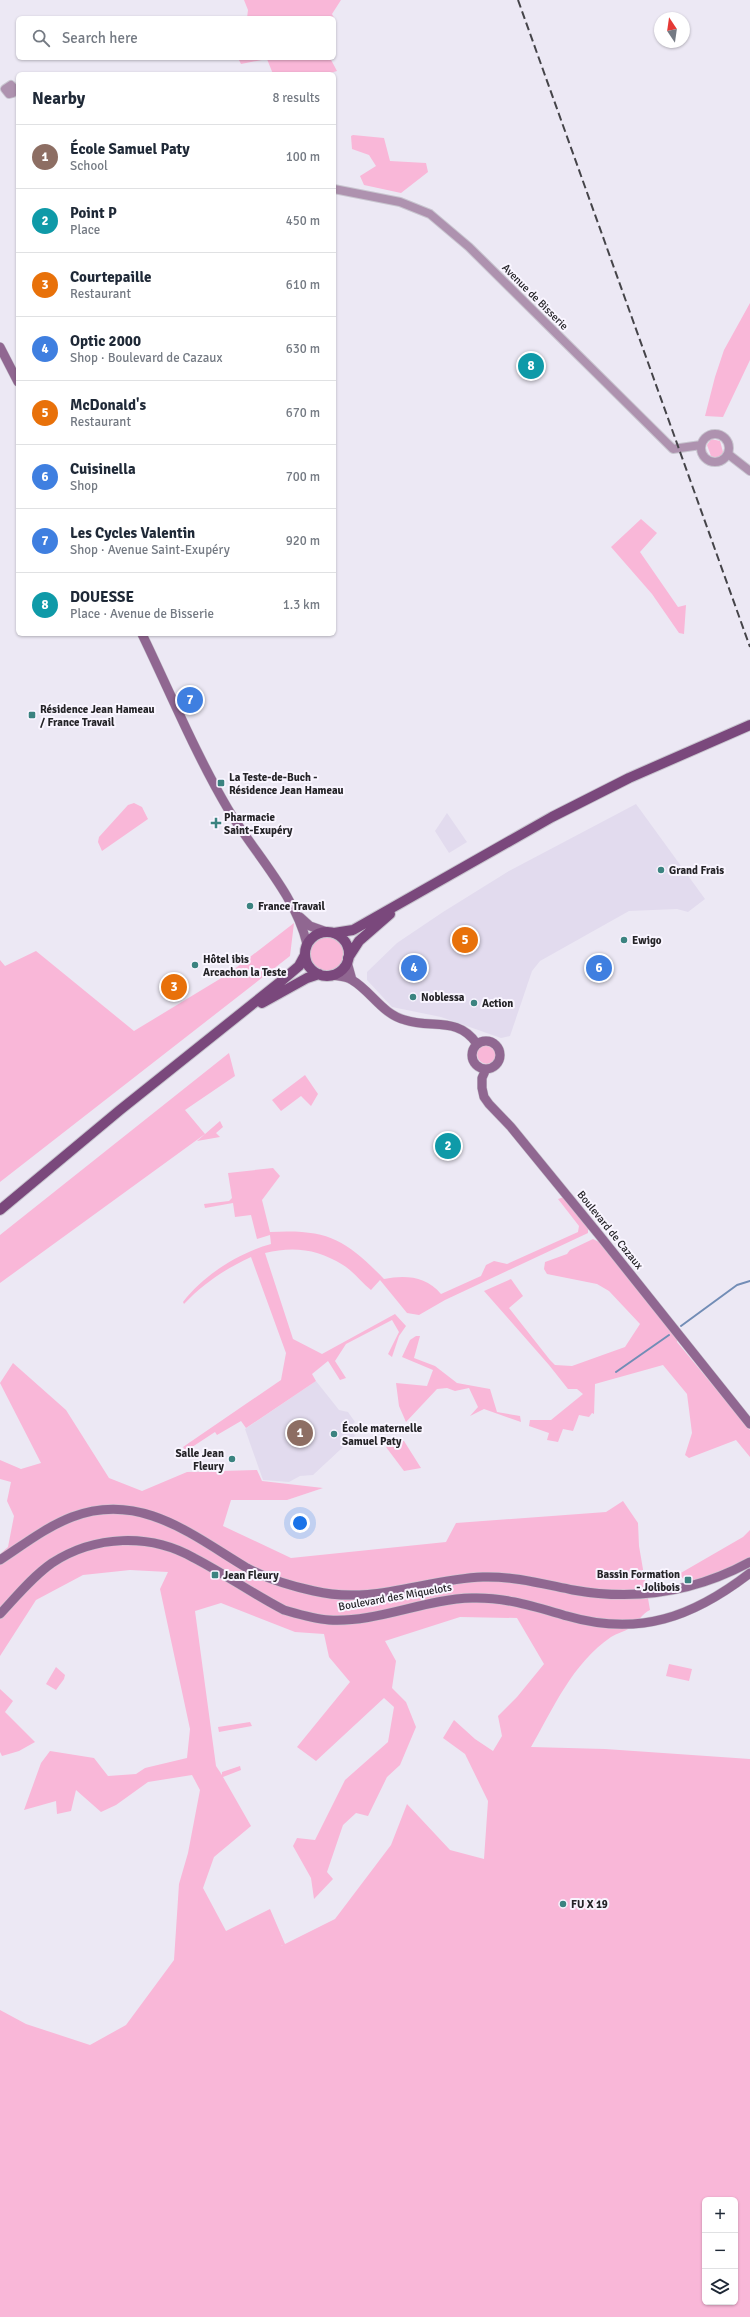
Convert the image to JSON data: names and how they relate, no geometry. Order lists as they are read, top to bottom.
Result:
{
  "streets": {
    "main road": ["Boulevard de Cazaux", "Boulevard des Miquelots"],
    "street": ["Avenue de Bisserie"]
  },
  "places": {
    "transit": [
      "Résidence Jean Hameau / France Travail",
      "La Teste-de-Buch - Résidence Jean Hameau",
      "Jean Fleury",
      "Bassin Formation - Jolibois"
    ],
    "health": ["Pharmacie Saint-Exupéry"],
    "other": [
      "Grand Frais",
      "France Travail",
      "Ewigo",
      "Hôtel ibis Arcachon la Teste",
      "Noblessa",
      "Action",
      "École maternelle Samuel Paty",
      "Salle Jean Fleury",
      "FU X 19"
    ]
  },
  "north": "top",
  "page": {
    "search": "Search here",
    "heading": ["Nearby", "8 results"],
    "list": [
      {
        "mark": "1",
        "name": "École Samuel Paty",
        "note": "School",
        "value": "100 m"
      },
      {
        "mark": "2",
        "name": "Point P",
        "note": "Place",
        "value": "450 m"
      },
      {
        "mark": "3",
        "name": "Courtepaille",
        "note": "Restaurant",
        "value": "610 m"
      },
      {
        "mark": "4",
        "name": "Optic 2000",
        "note": "Shop · Boulevard de Cazaux",
        "value": "630 m"
      },
      {
        "mark": "5",
        "name": "McDonald's",
        "note": "Restaurant",
        "value": "670 m"
      },
      {
        "mark": "6",
        "name": "Cuisinella",
        "note": "Shop",
        "value": "700 m"
      },
      {
        "mark": "7",
        "name": "Les Cycles Valentin",
        "note": "Shop · Avenue Saint-Exupéry",
        "value": "920 m"
      },
      {
        "mark": "8",
        "name": "DOUESSE",
        "note": "Place · Avenue de Bisserie",
        "value": "1.3 km"
      }
    ],
    "pins": [
      "8",
      "7",
      "5",
      "4",
      "6",
      "3",
      "2",
      "1"
    ],
    "map_buttons": ["+", "−"]
  }
}
